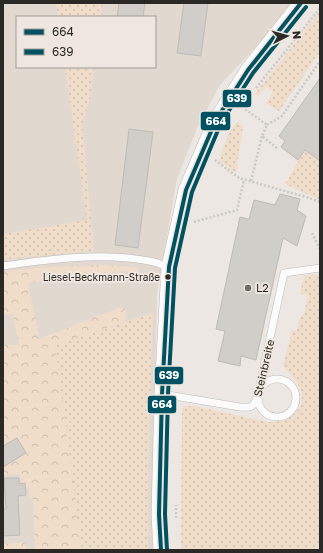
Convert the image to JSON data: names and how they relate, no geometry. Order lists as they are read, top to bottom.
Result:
{
  "streets": {
    "lane": ["Steinbreite"]
  },
  "places": ["Liesel-Beckmann-Straße", "L2"],
  "lines": ["transit line 664", "transit line 639"],
  "legend": ["664", "639"],
  "north": "right"
}
